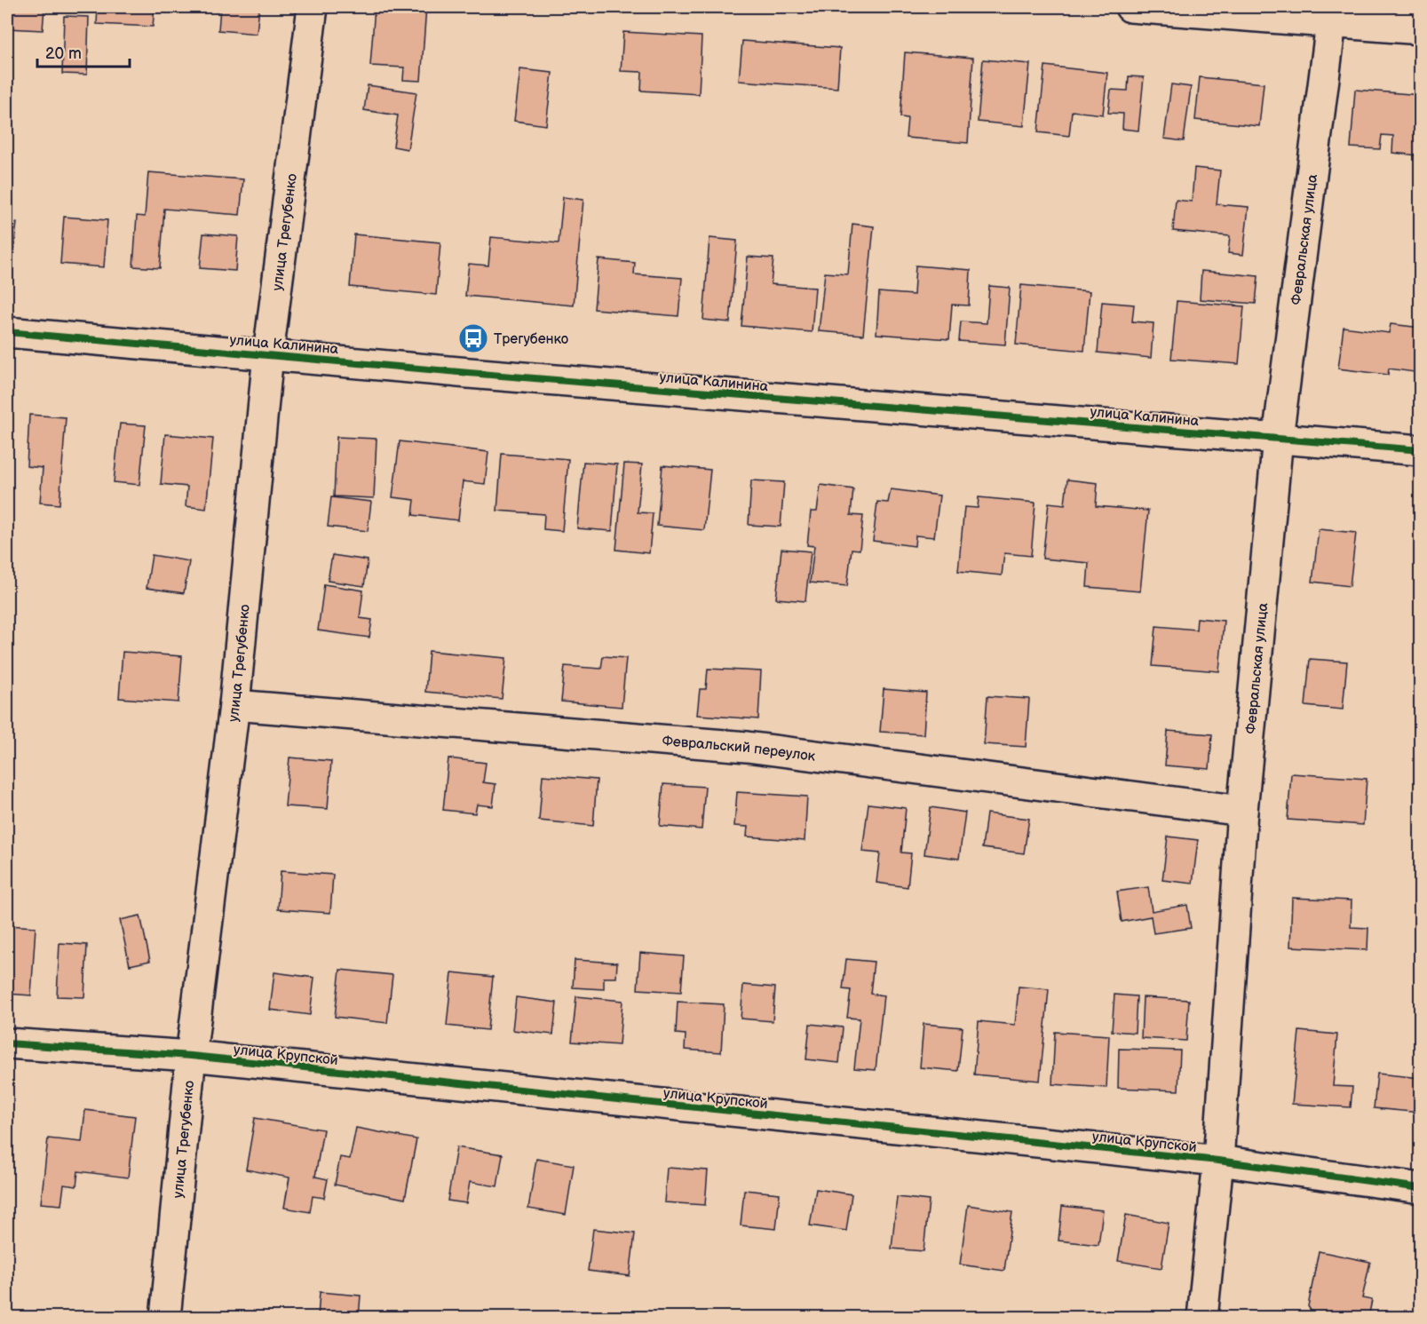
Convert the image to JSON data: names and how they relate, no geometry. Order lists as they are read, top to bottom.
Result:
{
  "streets": {
    "street": [
      "улица Трегубенко",
      "Февральская улица",
      "улица Калинина",
      "Февральский переулок",
      "улица Крупской"
    ]
  },
  "crossings": [
    ["улица Трегубенко", "улица Калинина"],
    ["улица Трегубенко", "Февральский переулок"],
    ["улица Трегубенко", "улица Крупской"],
    ["Февральская улица", "улица Калинина"],
    ["Февральская улица", "Февральский переулок"],
    ["Февральская улица", "улица Крупской"]
  ],
  "places": {
    "bus stop": ["Трегубенко"]
  },
  "scale_bar": "20 m"
}
